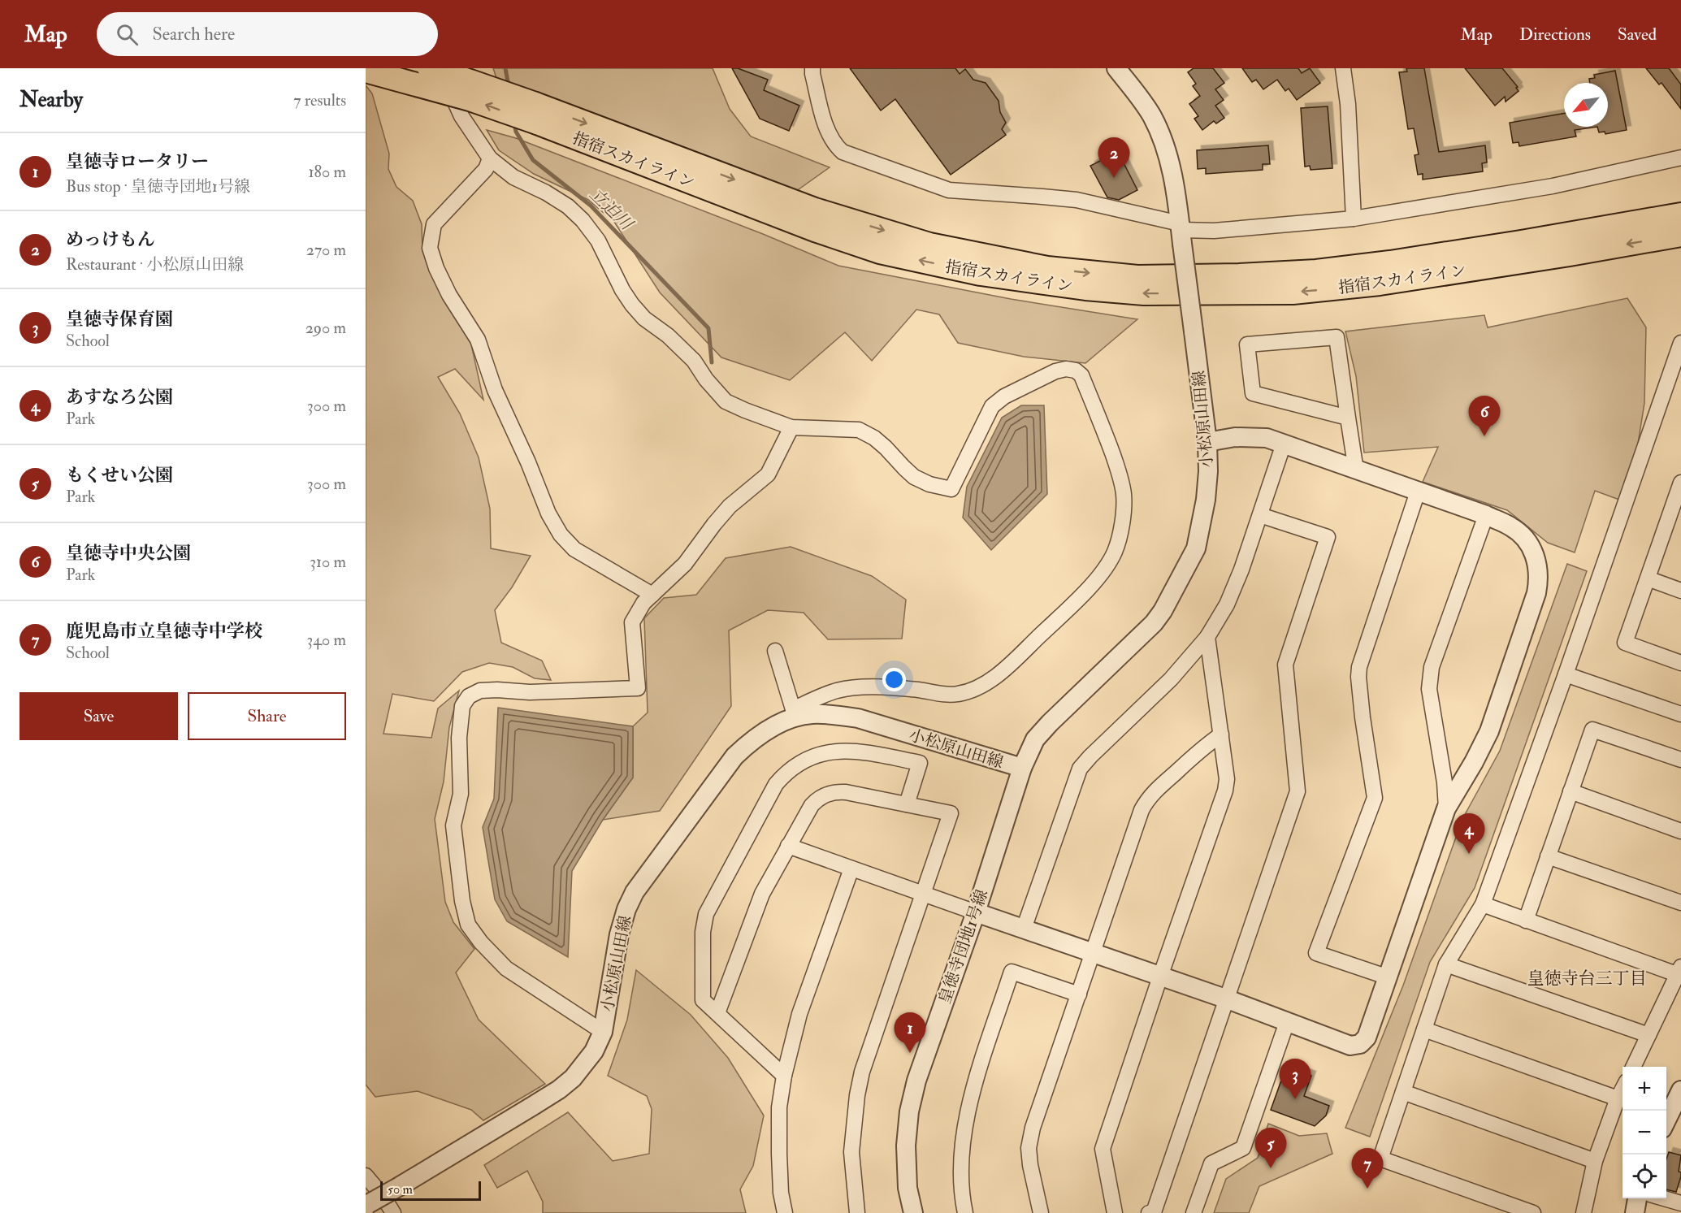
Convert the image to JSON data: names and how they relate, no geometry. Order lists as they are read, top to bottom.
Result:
{
  "streets": {
    "main road": ["指宿スカイライン"],
    "street": ["小松原山田線", "皇徳寺団地1号線"]
  },
  "crossings": [
    ["小松原山田線", "皇徳寺団地1号線"]
  ],
  "districts": ["皇徳寺台三丁目"],
  "water": ["立迫川"],
  "scale_bar": "50 m",
  "north": "bottom left",
  "page": {
    "header": "Map",
    "search": "Search here",
    "nav": ["Map", "Directions", "Saved"],
    "heading": ["Nearby", "7 results"],
    "list": [
      {
        "mark": "1",
        "name": "皇徳寺ロータリー",
        "note": "Bus stop · 皇徳寺団地1号線",
        "value": "180 m"
      },
      {
        "mark": "2",
        "name": "めっけもん",
        "note": "Restaurant · 小松原山田線",
        "value": "270 m"
      },
      {
        "mark": "3",
        "name": "皇徳寺保育園",
        "note": "School",
        "value": "290 m"
      },
      {
        "mark": "4",
        "name": "あすなろ公園",
        "note": "Park",
        "value": "300 m"
      },
      {
        "mark": "5",
        "name": "もくせい公園",
        "note": "Park",
        "value": "300 m"
      },
      {
        "mark": "6",
        "name": "皇徳寺中央公園",
        "note": "Park",
        "value": "310 m"
      },
      {
        "mark": "7",
        "name": "鹿児島市立皇徳寺中学校",
        "note": "School",
        "value": "340 m"
      }
    ],
    "pins": [
      "2",
      "6",
      "4",
      "1",
      "3",
      "5",
      "7"
    ],
    "buttons": ["Save", "Share"],
    "map_buttons": ["+", "−"],
    "scale": "50 m"
  }
}
